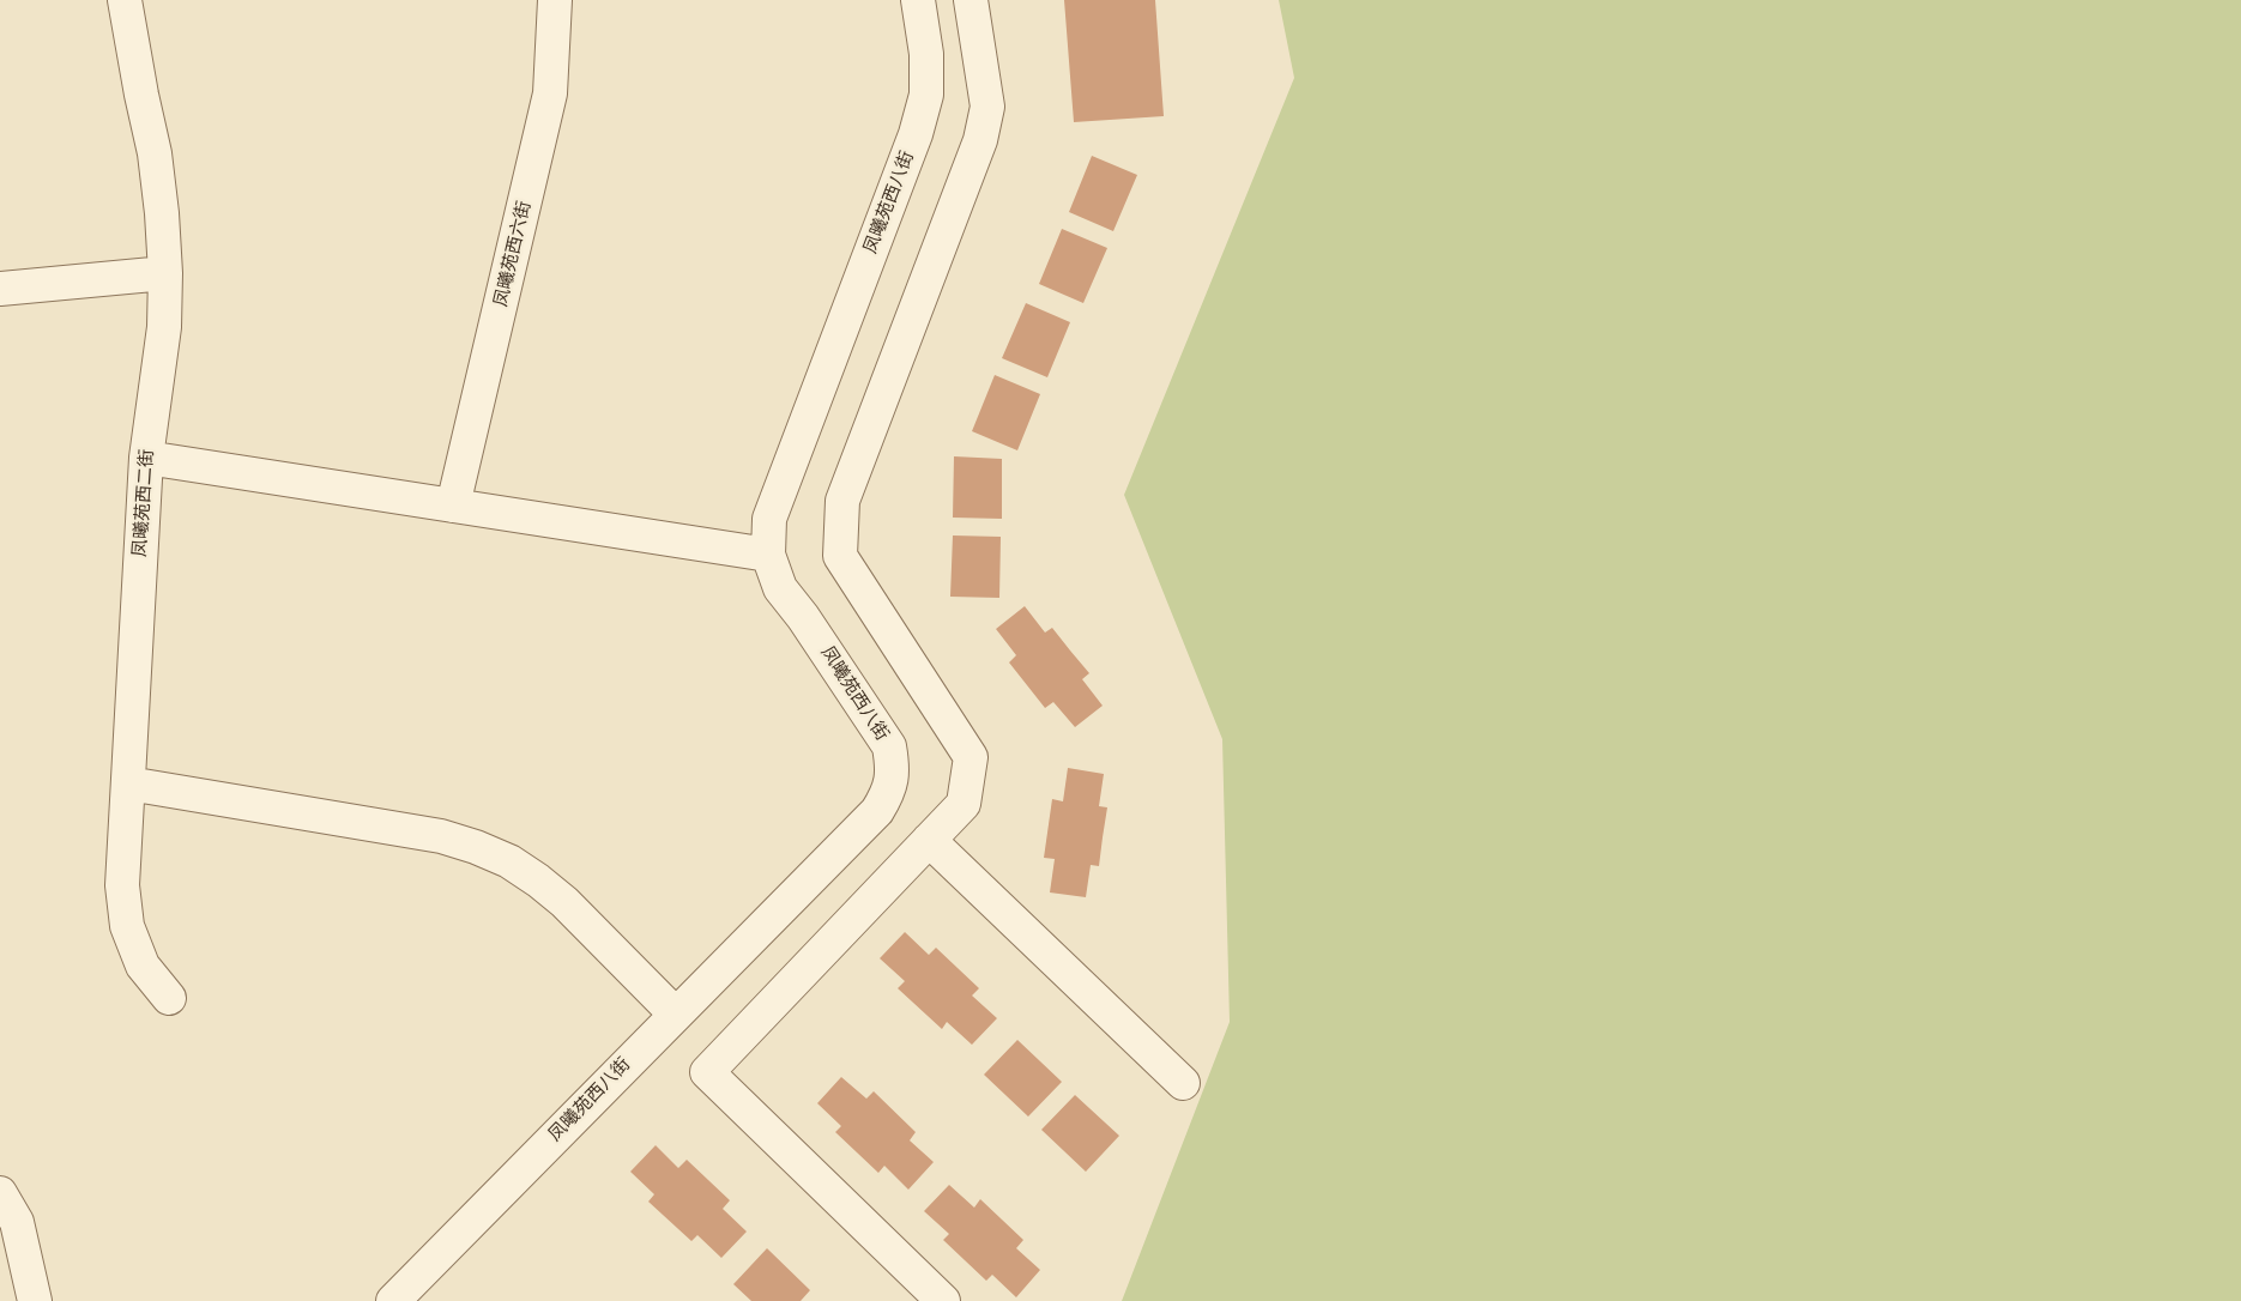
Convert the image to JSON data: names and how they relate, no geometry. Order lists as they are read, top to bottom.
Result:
{
  "streets": {
    "street": ["凤曦苑西八街", "凤曦苑西六街", "凤曦苑西二街"]
  }
}
